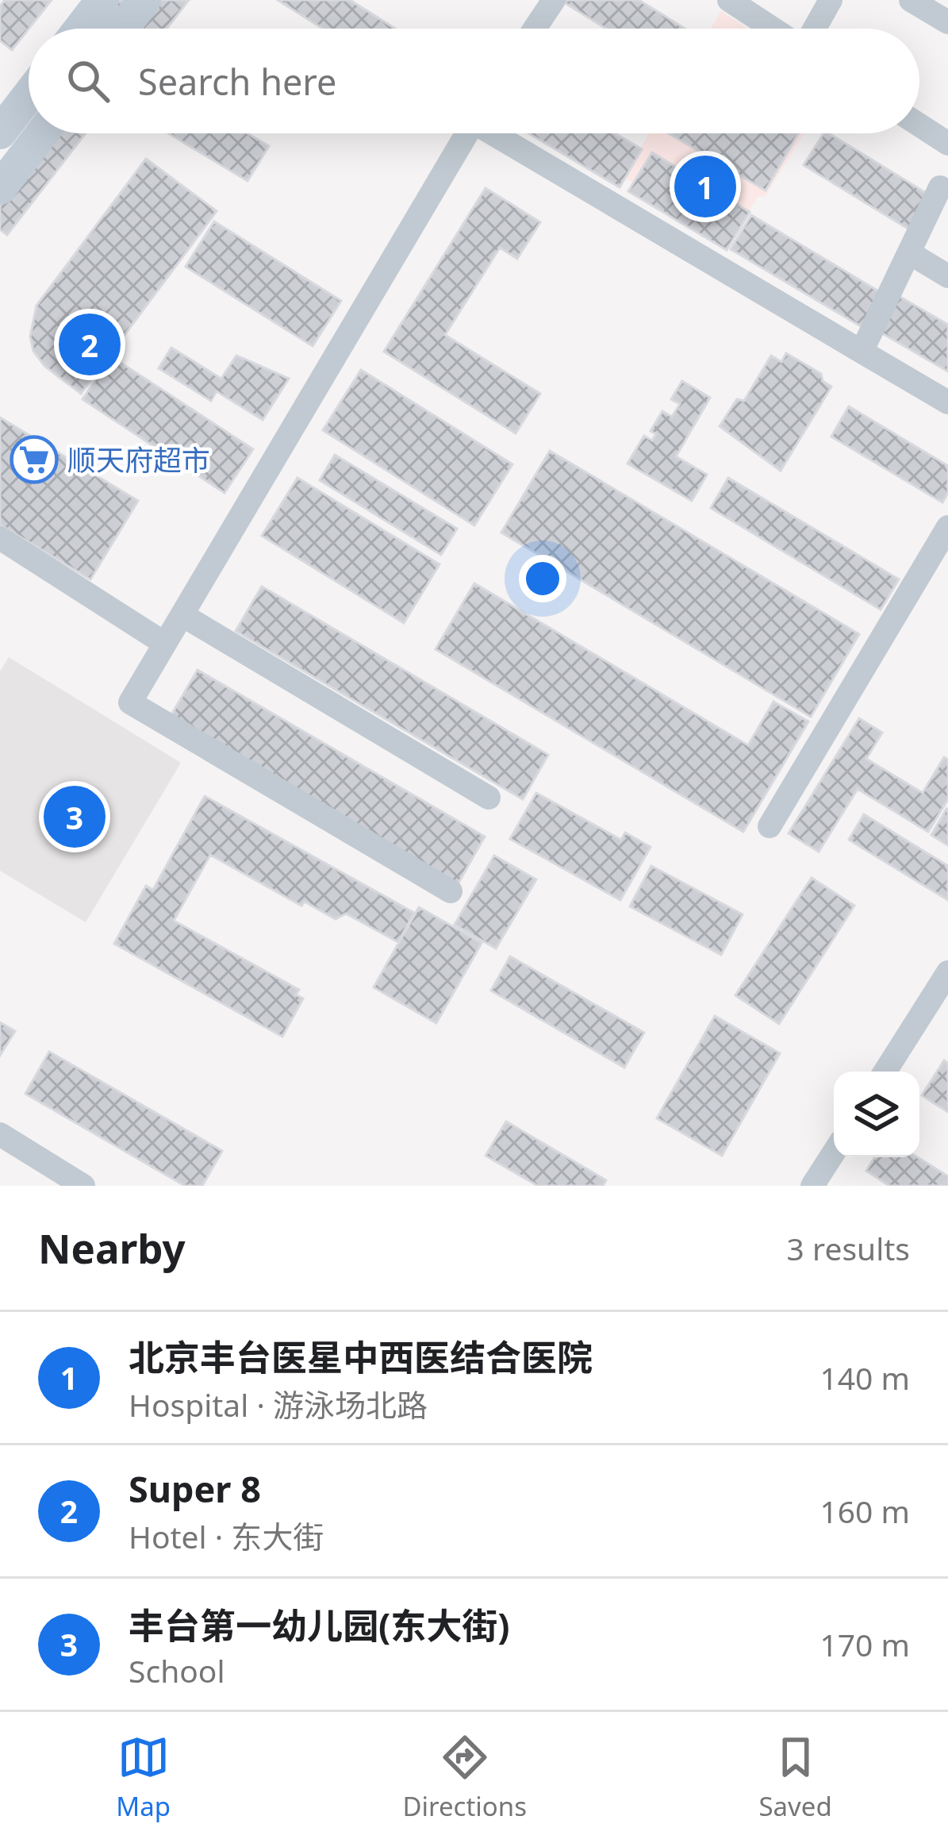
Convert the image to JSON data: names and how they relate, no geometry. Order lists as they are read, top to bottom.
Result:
{
  "places": {
    "supermarket": ["顺天府超市"]
  },
  "page": {
    "search": "Search here",
    "pins": ["1", "2", "3"],
    "heading": ["Nearby", "3 results"],
    "list": [
      {
        "mark": "1",
        "name": "北京丰台医星中西医结合医院",
        "note": "Hospital · 游泳场北路",
        "value": "140 m"
      },
      {
        "mark": "2",
        "name": "Super 8",
        "note": "Hotel · 东大街",
        "value": "160 m"
      },
      {
        "mark": "3",
        "name": "丰台第一幼儿园(东大街)",
        "note": "School",
        "value": "170 m"
      }
    ],
    "nav": ["Map", "Directions", "Saved"]
  }
}
